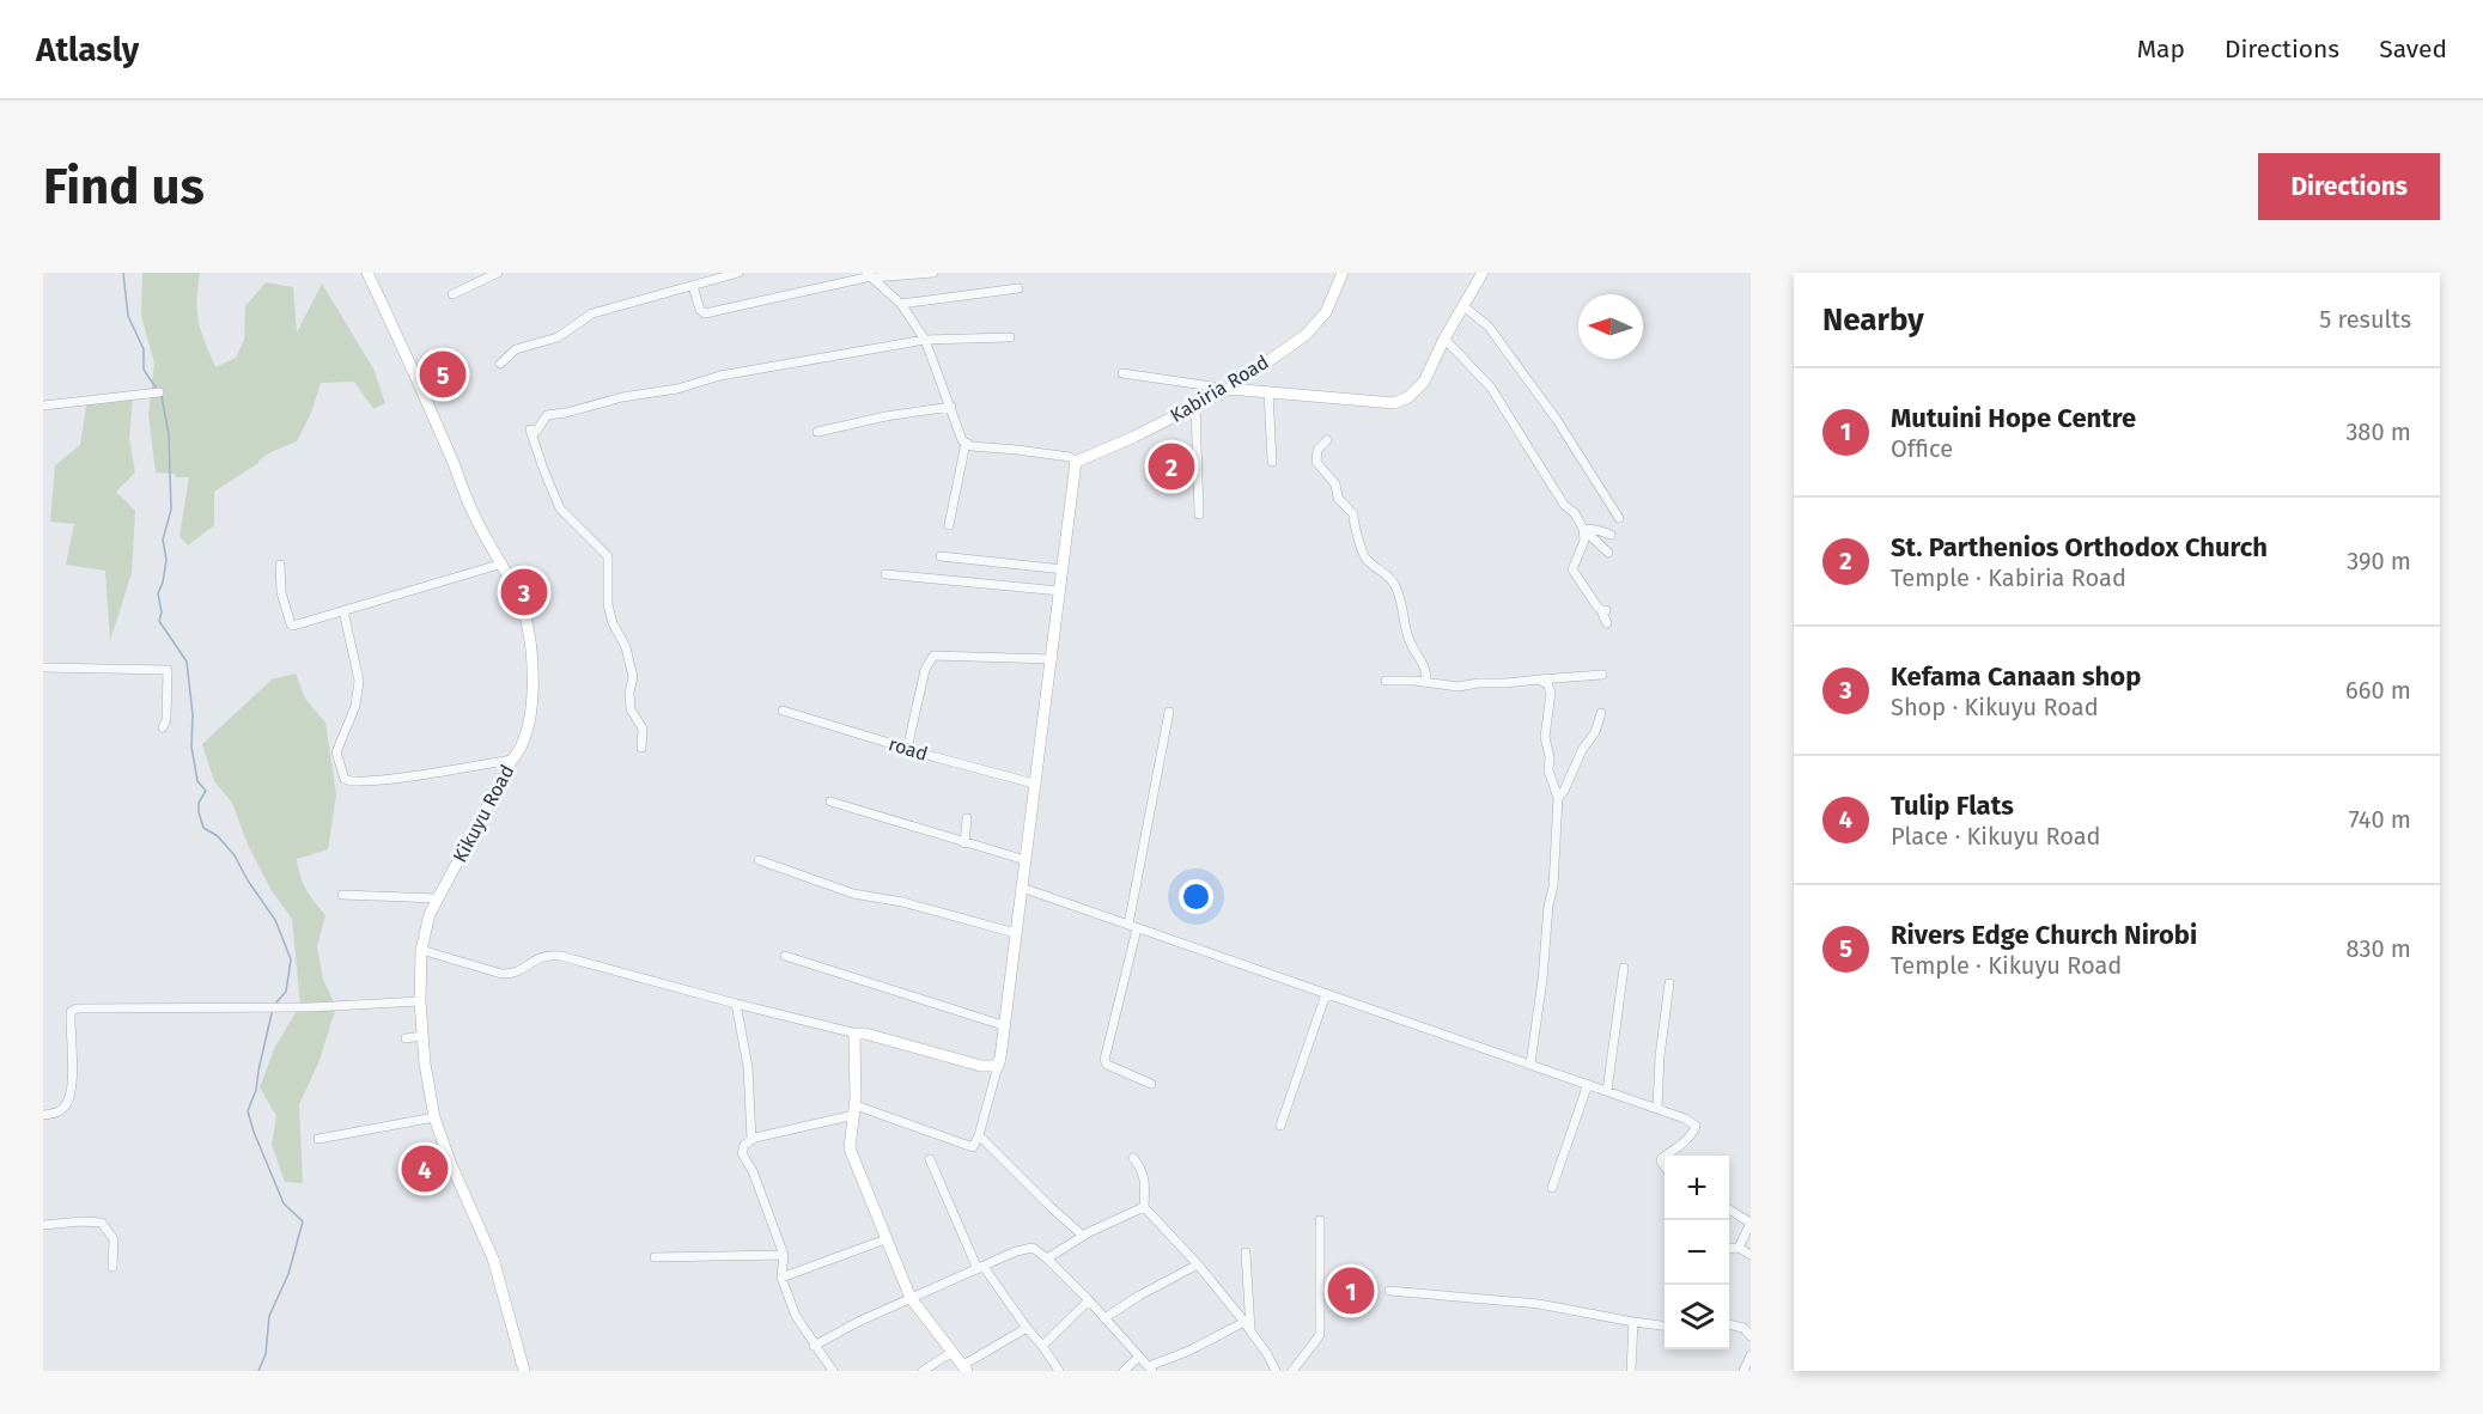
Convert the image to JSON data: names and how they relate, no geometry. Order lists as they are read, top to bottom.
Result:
{
  "streets": {
    "main road": ["Kabiria Road", "Kikuyu Road"],
    "street": ["road"]
  },
  "north": "left",
  "page": {
    "header": "Atlasly",
    "nav": ["Map", "Directions", "Saved"],
    "buttons": "Directions",
    "title": "Find us",
    "heading": ["Nearby", "5 results"],
    "pins": [
      "5",
      "2",
      "3",
      "4",
      "1"
    ],
    "list": [
      {
        "mark": "1",
        "name": "Mutuini Hope Centre",
        "note": "Office",
        "value": "380 m"
      },
      {
        "mark": "2",
        "name": "St. Parthenios Orthodox Church",
        "note": "Temple · Kabiria Road",
        "value": "390 m"
      },
      {
        "mark": "3",
        "name": "Kefama Canaan shop",
        "note": "Shop · Kikuyu Road",
        "value": "660 m"
      },
      {
        "mark": "4",
        "name": "Tulip Flats",
        "note": "Place · Kikuyu Road",
        "value": "740 m"
      },
      {
        "mark": "5",
        "name": "Rivers Edge Church Nirobi",
        "note": "Temple · Kikuyu Road",
        "value": "830 m"
      }
    ],
    "map_buttons": ["+", "−"]
  }
}
